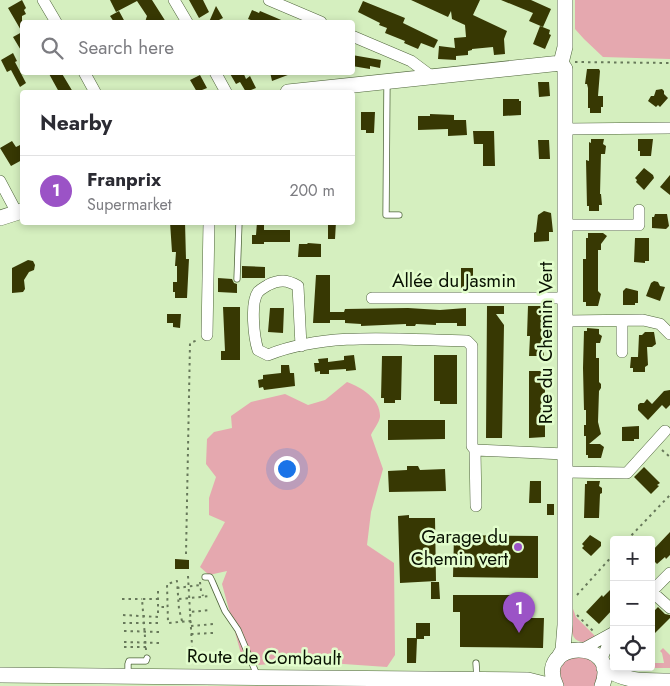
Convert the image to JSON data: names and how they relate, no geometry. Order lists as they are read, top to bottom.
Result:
{
  "streets": {
    "street": ["Allée du Jasmin", "Rue du Chemin Vert", "Route de Combault"]
  },
  "crossings": [
    ["Allée du Jasmin", "Rue du Chemin Vert"],
    ["Rue du Chemin Vert", "Route de Combault"]
  ],
  "places": ["Garage du Chemin vert"],
  "page": {
    "search": "Search here",
    "heading": "Nearby",
    "list": [
      {
        "mark": "1",
        "name": "Franprix",
        "note": "Supermarket",
        "value": "200 m"
      }
    ],
    "map_buttons": ["+", "−"],
    "pins": "1"
  }
}
